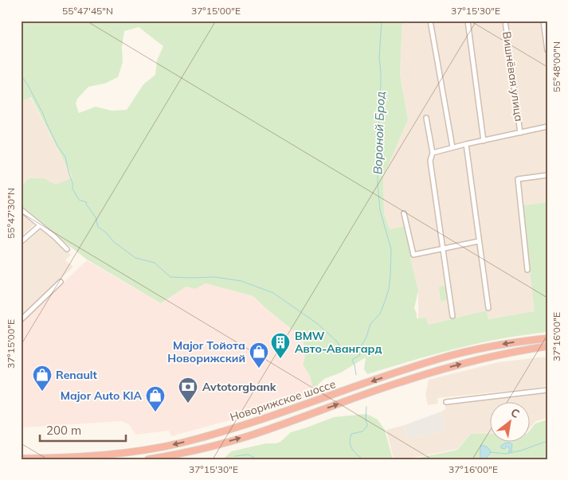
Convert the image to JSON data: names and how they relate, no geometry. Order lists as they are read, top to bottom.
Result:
{
  "streets": {
    "highway": ["Новорижское шоссе"],
    "street": ["Вишнёвая улица"]
  },
  "water": ["Вороной Брод"],
  "places": {
    "building": ["BMW Авто-Авангард"],
    "shop": ["Major Тойота Новорижский", "Renault", "Major Auto KIA"],
    "bank": ["Avtotorgbank"]
  },
  "scale_bar": "200 m",
  "north": "top right",
  "coordinates": [
    "55°47'45\"N",
    "37°15'00\"E",
    "37°15'30\"E",
    "55°48'00\"N",
    "55°47'30\"N",
    "37°16'00\"E"
  ]
}
